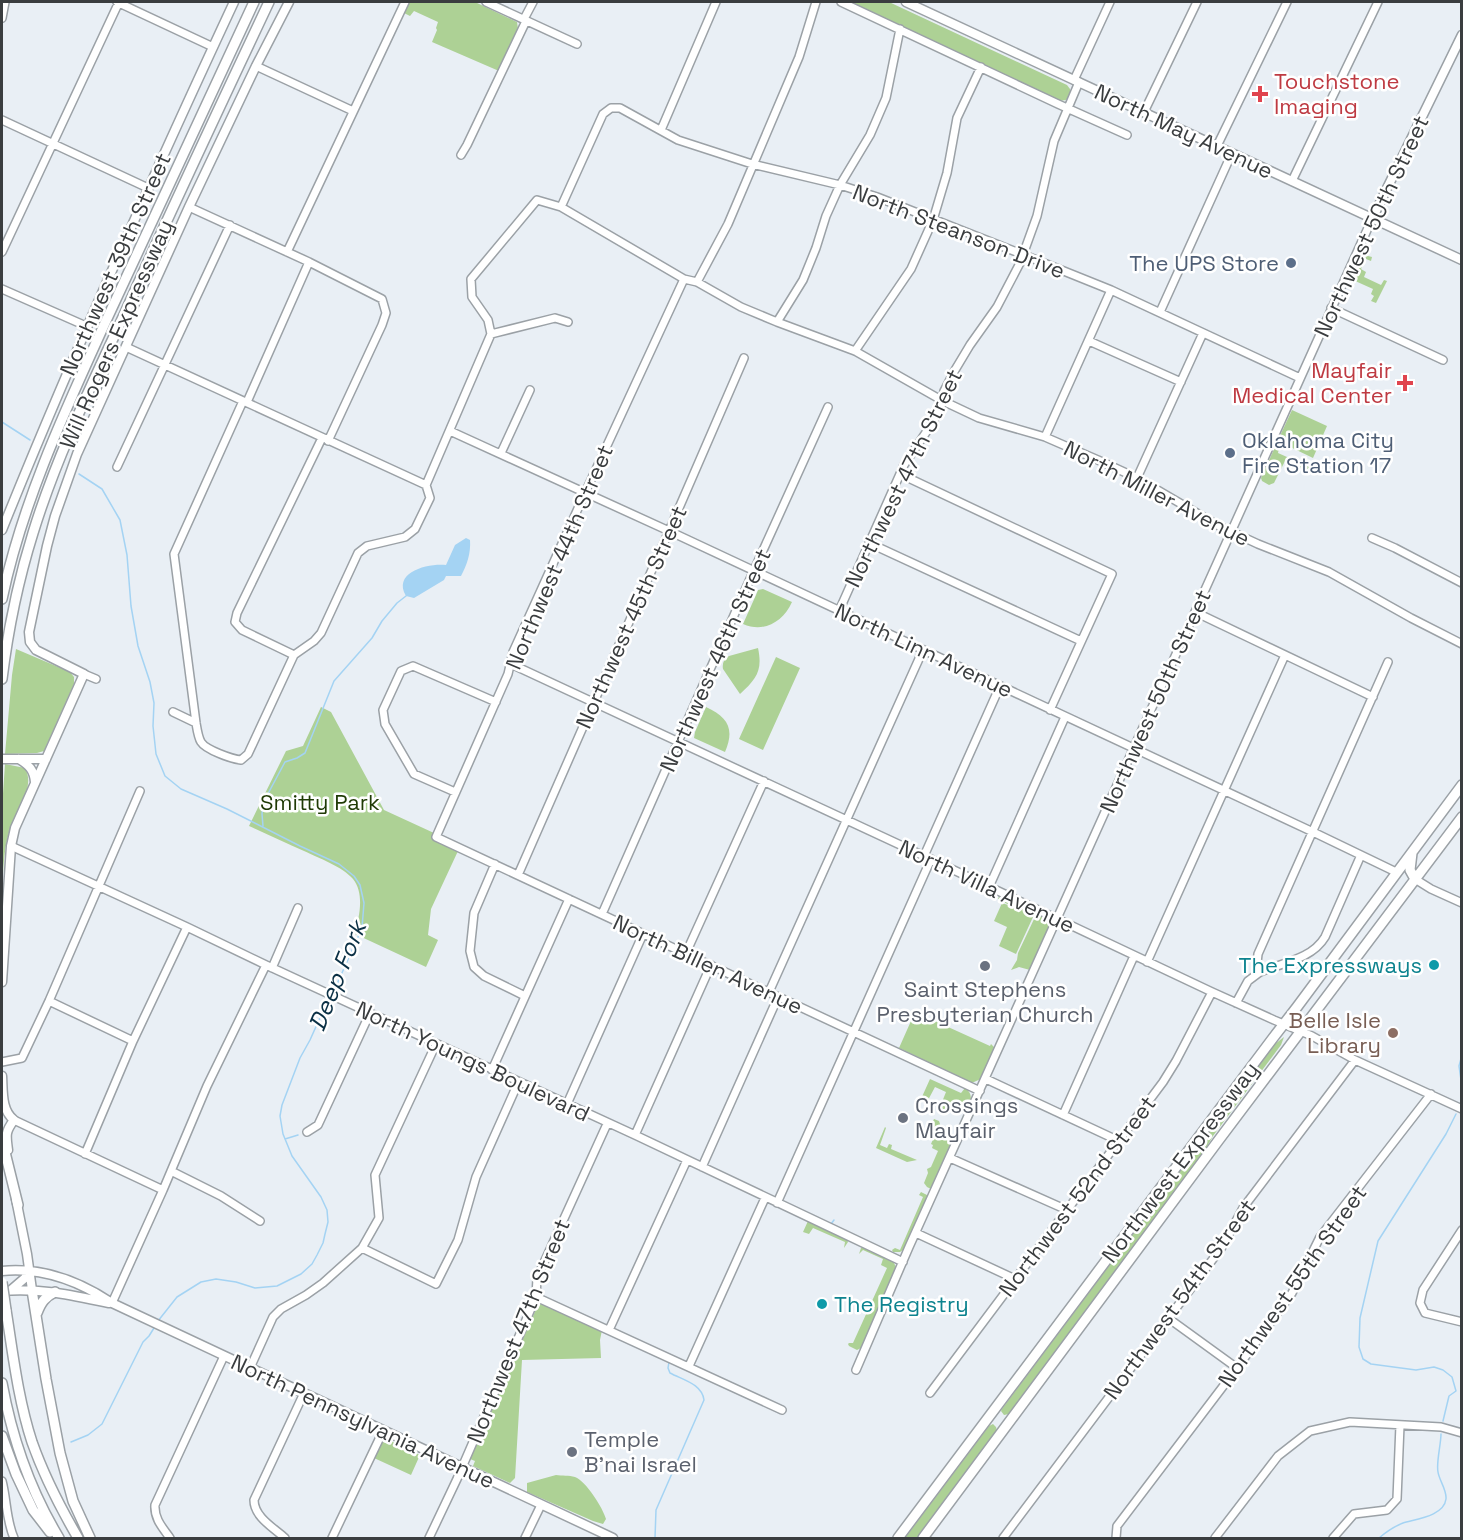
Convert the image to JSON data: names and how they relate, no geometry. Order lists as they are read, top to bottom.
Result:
{
  "streets": {
    "highway": ["Will Rogers Expressway", "Northwest Expressway"],
    "main road": [
      "North May Avenue",
      "Northwest 50th Street",
      "Northwest 39th Street",
      "North Pennsylvania Avenue"
    ],
    "street": [
      "North Steanson Drive",
      "Northwest 47th Street",
      "North Miller Avenue",
      "Northwest 44th Street",
      "Northwest 45th Street",
      "North Linn Avenue",
      "Northwest 46th Street",
      "North Villa Avenue",
      "North Billen Avenue",
      "North Youngs Boulevard",
      "Northwest 52nd Street",
      "Northwest 55th Street",
      "Northwest 54th Street"
    ]
  },
  "crossings": [
    ["North May Avenue", "Northwest 50th Street"],
    ["North May Avenue", "Northwest 47th Street"],
    ["Northwest 50th Street", "North Steanson Drive"],
    ["Northwest 50th Street", "North Miller Avenue"],
    ["Northwest 50th Street", "North Linn Avenue"],
    ["Northwest 50th Street", "North Villa Avenue"],
    ["Northwest 50th Street", "North Billen Avenue"],
    ["Northwest 50th Street", "North Youngs Boulevard"],
    ["North Steanson Drive", "Northwest 47th Street"],
    ["North Steanson Drive", "North Miller Avenue"],
    ["Northwest 47th Street", "North Miller Avenue"],
    ["Northwest 47th Street", "North Linn Avenue"],
    ["Northwest 47th Street", "North Youngs Boulevard"],
    ["Northwest 47th Street", "North Pennsylvania Avenue"],
    ["North Miller Avenue", "Northwest 44th Street"],
    ["Northwest 44th Street", "North Linn Avenue"],
    ["Northwest 44th Street", "North Villa Avenue"],
    ["Northwest 44th Street", "North Billen Avenue"],
    ["Northwest 45th Street", "North Linn Avenue"],
    ["Northwest 45th Street", "North Villa Avenue"],
    ["Northwest 45th Street", "North Billen Avenue"],
    ["North Linn Avenue", "Northwest 46th Street"],
    ["North Linn Avenue", "Northwest Expressway"],
    ["Northwest 46th Street", "North Villa Avenue"],
    ["Northwest 46th Street", "North Billen Avenue"],
    ["North Villa Avenue", "Northwest Expressway"],
    ["North Villa Avenue", "Northwest 52nd Street"],
    ["North Villa Avenue", "Northwest 55th Street"],
    ["North Villa Avenue", "Northwest 54th Street"]
  ],
  "water": ["Deep Fork"],
  "parks": ["Smitty Park"],
  "places": {
    "health": ["Touchstone Imaging", "Mayfair Medical Center"],
    "other": [
      "The UPS Store",
      "Oklahoma City Fire Station 17",
      "The Expressways",
      "Saint Stephens Presbyterian Church",
      "Belle Isle Library",
      "Crossings Mayfair",
      "The Registry",
      "Temple B'nai Israel"
    ]
  }
}
